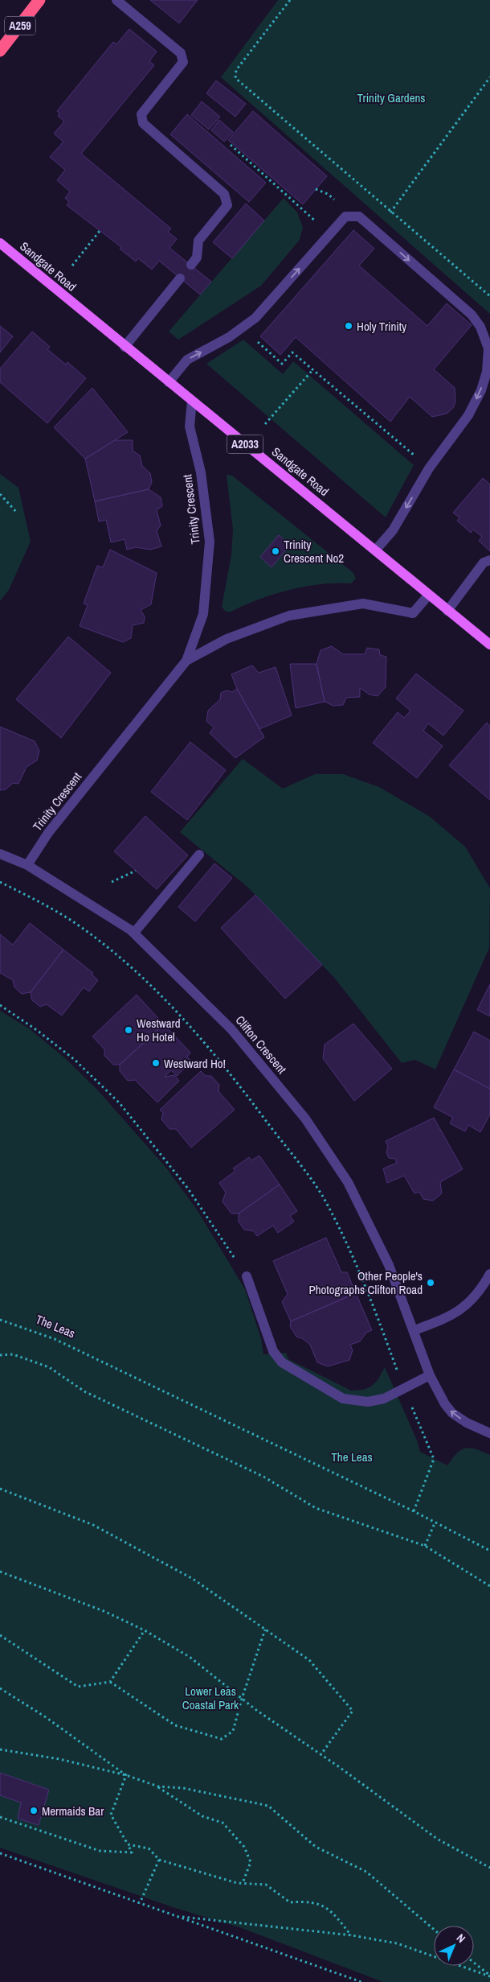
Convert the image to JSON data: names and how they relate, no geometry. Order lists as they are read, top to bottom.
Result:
{
  "streets": {
    "highway": ["A259"],
    "main road": ["Sandgate Road", "A2033"],
    "street": ["Trinity Crescent", "Clifton Crescent"],
    "path": ["The Leas"]
  },
  "crossings": [
    ["Sandgate Road", "Trinity Crescent"],
    ["Trinity Crescent", "Clifton Crescent"]
  ],
  "parks": ["Trinity Gardens", "The Leas", "Lower Leas Coastal Park"],
  "places": [
    "Holy Trinity",
    "Trinity Crescent No2",
    "Westward Ho Hotel",
    "Westward Ho!",
    "Other People's Photographs Clifton Road",
    "Mermaids Bar"
  ],
  "north": "top right"
}
